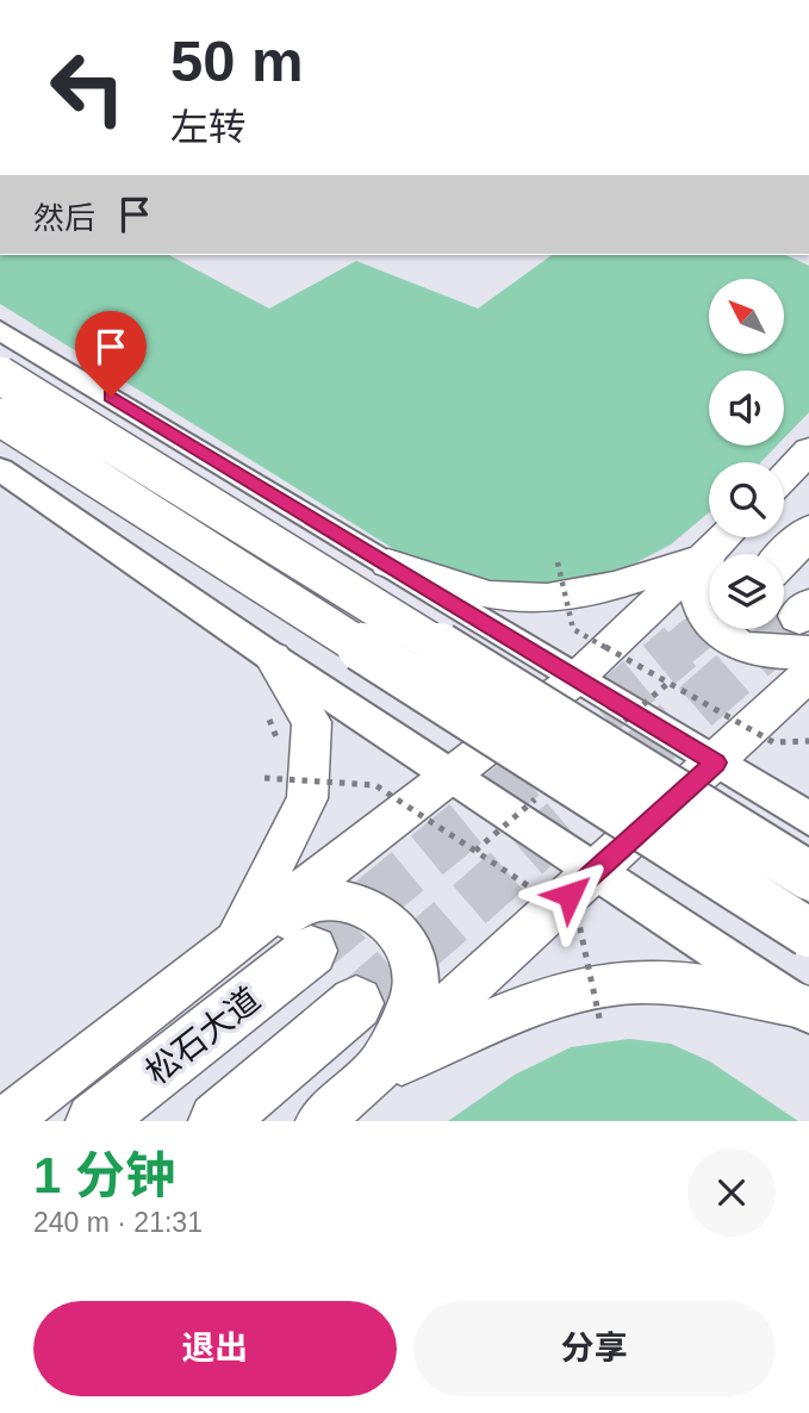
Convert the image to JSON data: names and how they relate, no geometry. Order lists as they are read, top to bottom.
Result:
{
  "streets": {
    "highway": ["松石大道"]
  },
  "north": "top left",
  "page": {
    "turn": ["50 m", "左转"],
    "then": "然后",
    "heading": ["1 分钟", "240 m · 21:31"],
    "buttons": ["退出", "分享"]
  }
}
